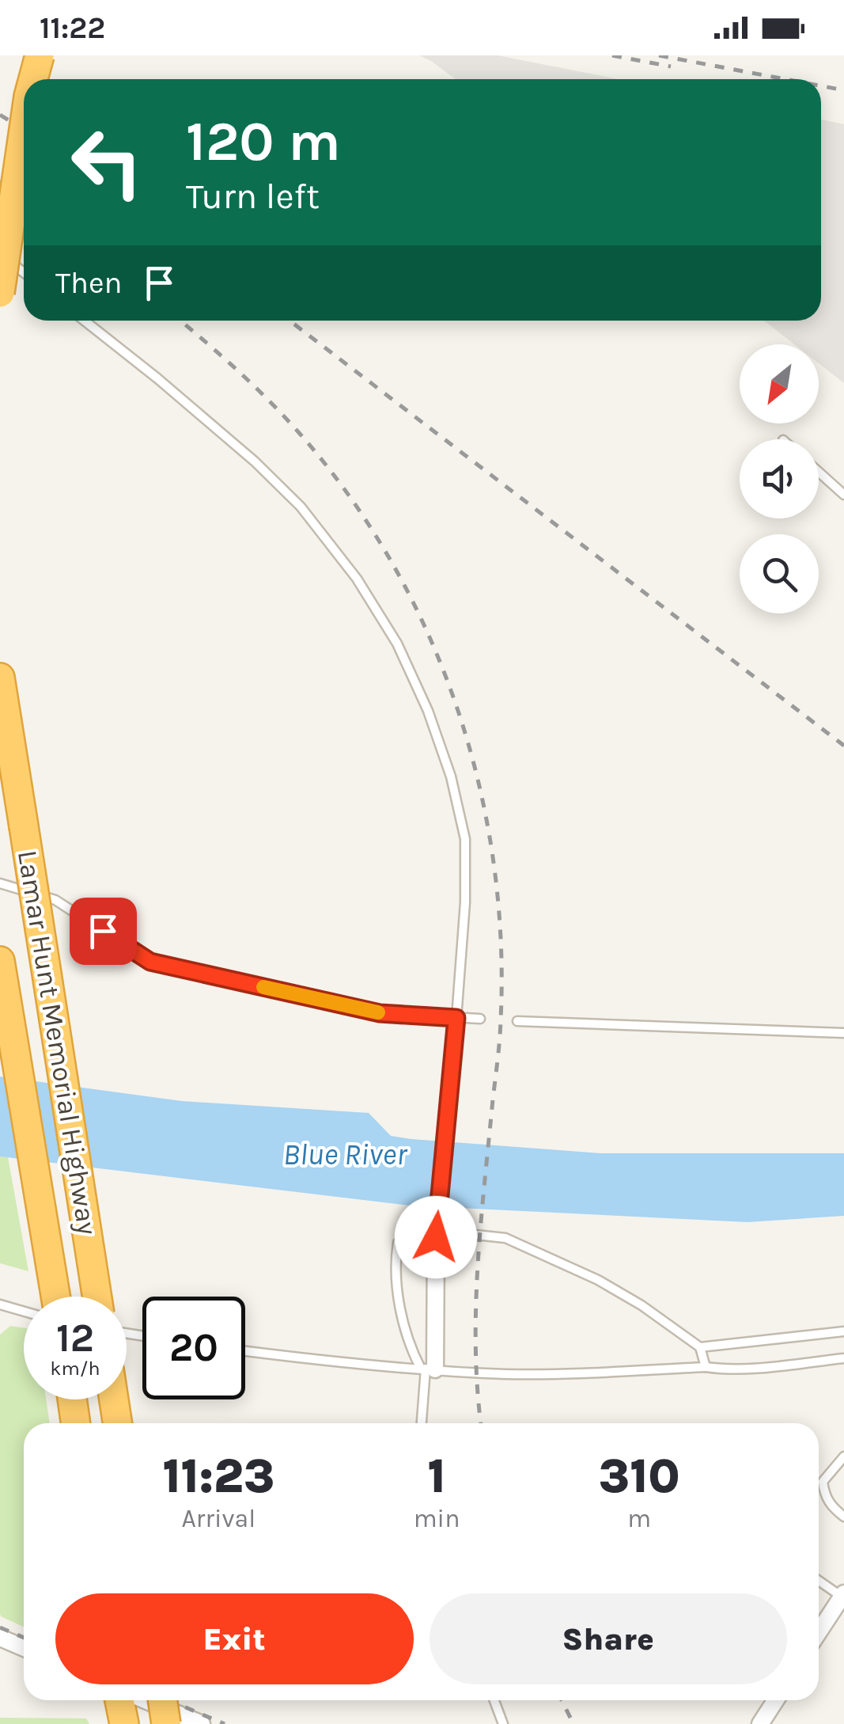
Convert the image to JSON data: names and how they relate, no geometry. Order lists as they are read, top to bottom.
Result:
{
  "streets": {
    "highway": ["Lamar Hunt Memorial Highway"]
  },
  "water": ["Blue River"],
  "north": "bottom left",
  "page": {
    "status": "11:22",
    "turn": ["120 m", "Turn left"],
    "then": "Then",
    "speed": "12 km/h",
    "limit": "20",
    "eta": [
      "11:23",
      "Arrival",
      "1",
      "min",
      "310",
      "m"
    ],
    "buttons": ["Exit", "Share"]
  }
}
